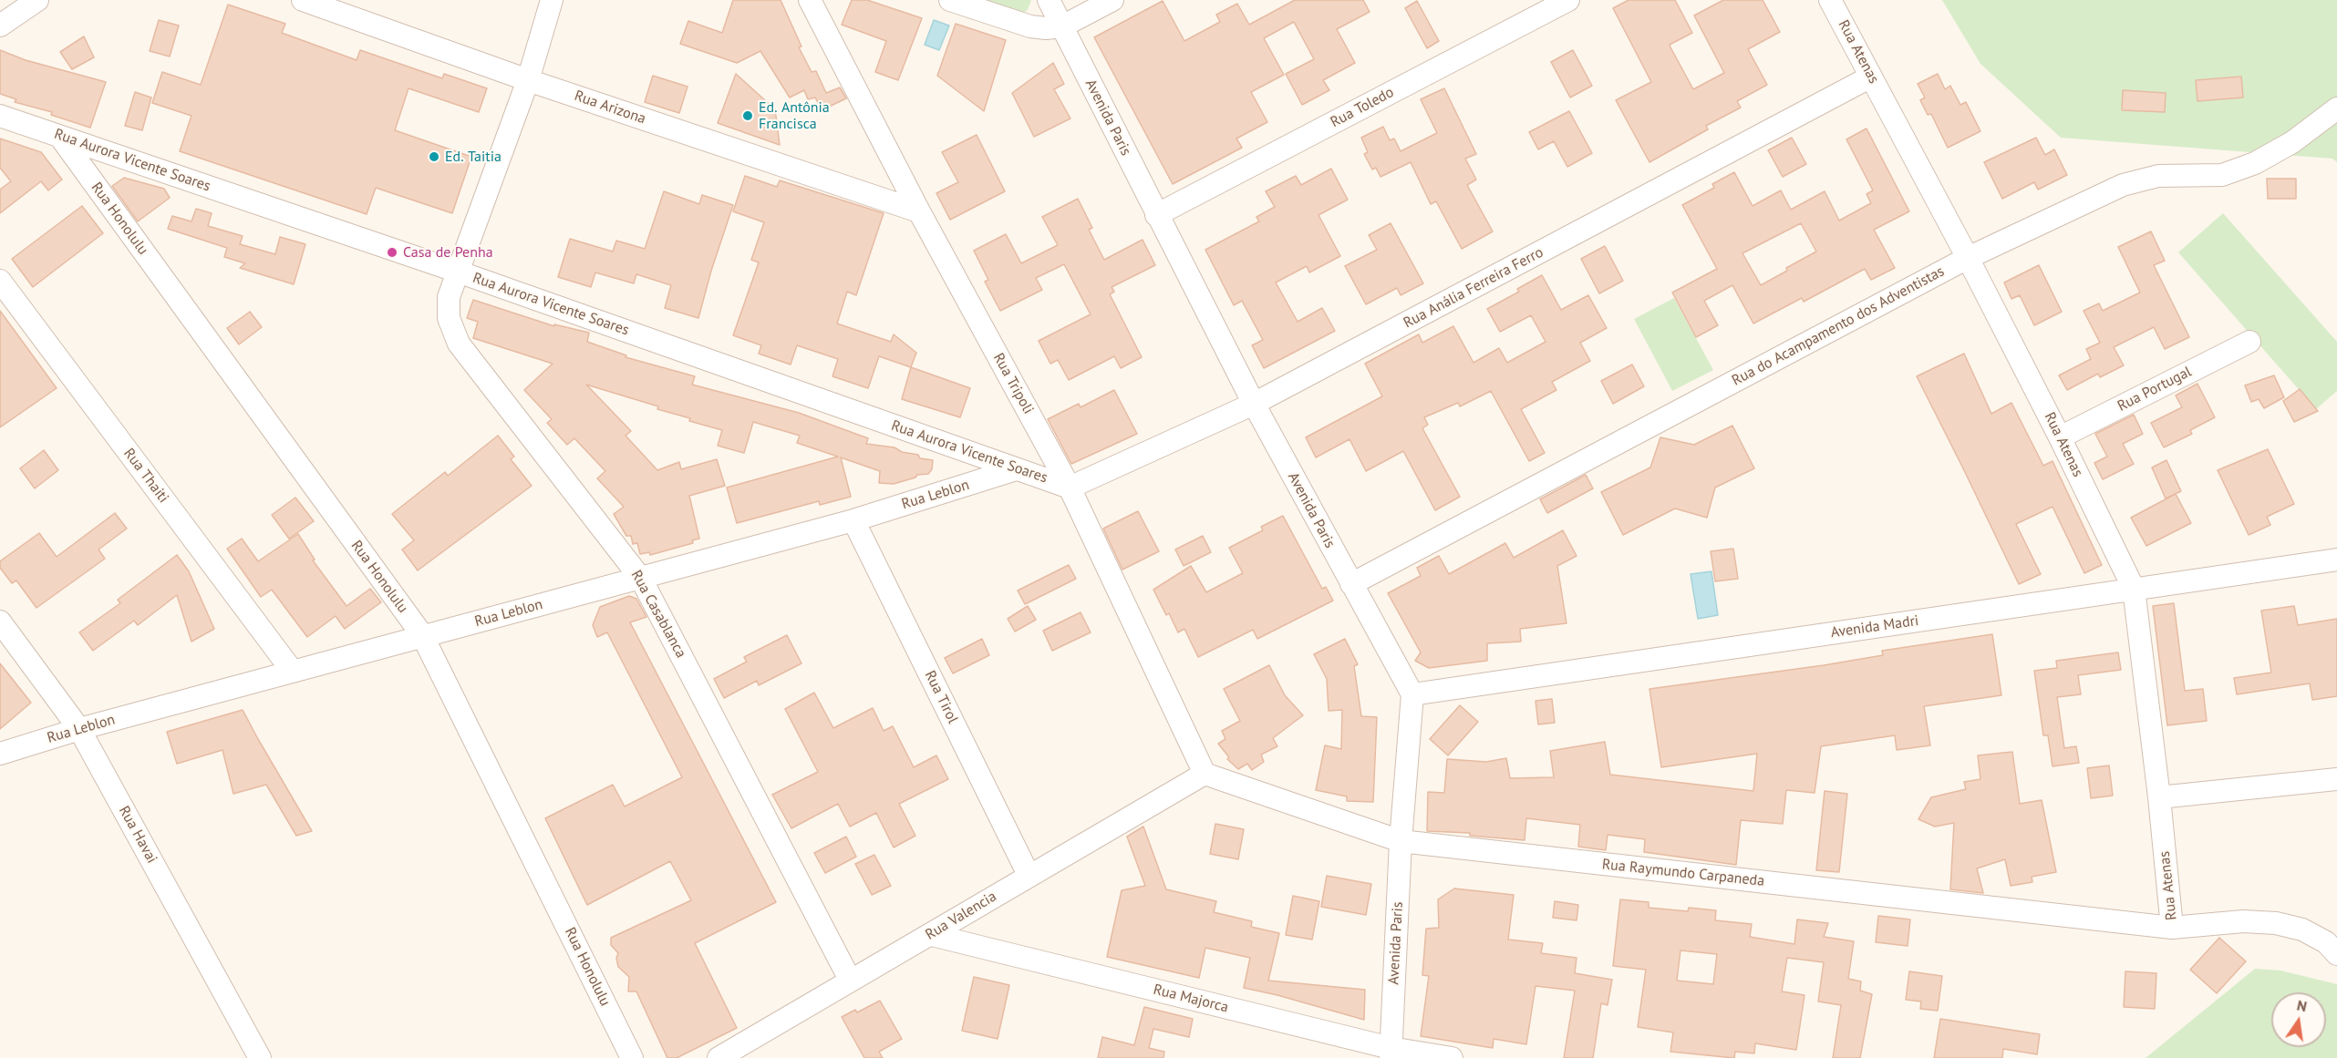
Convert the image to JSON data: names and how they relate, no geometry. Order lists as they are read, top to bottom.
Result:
{
  "streets": {
    "street": [
      "Rua Atenas",
      "Rua Arizona",
      "Rua Toledo",
      "Avenida Paris",
      "Rua Aurora Vicente Soares",
      "Rua Honolulu",
      "Rua Anália Ferreira Ferro",
      "Rua do Acampamento dos Adventistas",
      "Rua Tripoli",
      "Rua Portugal",
      "Rua Thaiti",
      "Rua Leblon",
      "Rua Casablanca",
      "Avenida Madri",
      "Rua Tirol",
      "Rua Havai",
      "Rua Raymundo Carpaneda",
      "Rua Valencia",
      "Rua Majorca"
    ]
  },
  "crossings": [
    ["Rua Atenas", "Rua Anália Ferreira Ferro"],
    ["Rua Atenas", "Rua do Acampamento dos Adventistas"],
    ["Rua Atenas", "Rua Portugal"],
    ["Rua Atenas", "Avenida Madri"],
    ["Rua Atenas", "Rua Raymundo Carpaneda"],
    ["Rua Arizona", "Rua Tripoli"],
    ["Rua Arizona", "Rua Casablanca"],
    ["Rua Toledo", "Avenida Paris"],
    ["Avenida Paris", "Rua Anália Ferreira Ferro"],
    ["Avenida Paris", "Rua do Acampamento dos Adventistas"],
    ["Avenida Paris", "Avenida Madri"],
    ["Avenida Paris", "Rua Raymundo Carpaneda"],
    ["Avenida Paris", "Rua Majorca"],
    ["Rua Aurora Vicente Soares", "Rua Honolulu"],
    ["Rua Aurora Vicente Soares", "Rua Anália Ferreira Ferro"],
    ["Rua Aurora Vicente Soares", "Rua Tripoli"],
    ["Rua Aurora Vicente Soares", "Rua Leblon"],
    ["Rua Aurora Vicente Soares", "Rua Casablanca"],
    ["Rua Honolulu", "Rua Leblon"],
    ["Rua Anália Ferreira Ferro", "Rua Tripoli"],
    ["Rua Tripoli", "Rua Raymundo Carpaneda"],
    ["Rua Tripoli", "Rua Valencia"],
    ["Rua Thaiti", "Rua Leblon"],
    ["Rua Leblon", "Rua Casablanca"],
    ["Rua Leblon", "Rua Tirol"],
    ["Rua Leblon", "Rua Havai"],
    ["Rua Casablanca", "Rua Valencia"],
    ["Rua Tirol", "Rua Valencia"],
    ["Rua Raymundo Carpaneda", "Rua Valencia"],
    ["Rua Valencia", "Rua Majorca"]
  ],
  "places": ["Ed. Antônia Francisca", "Ed. Taitia", "Casa de Penha"],
  "north": "top"
}
